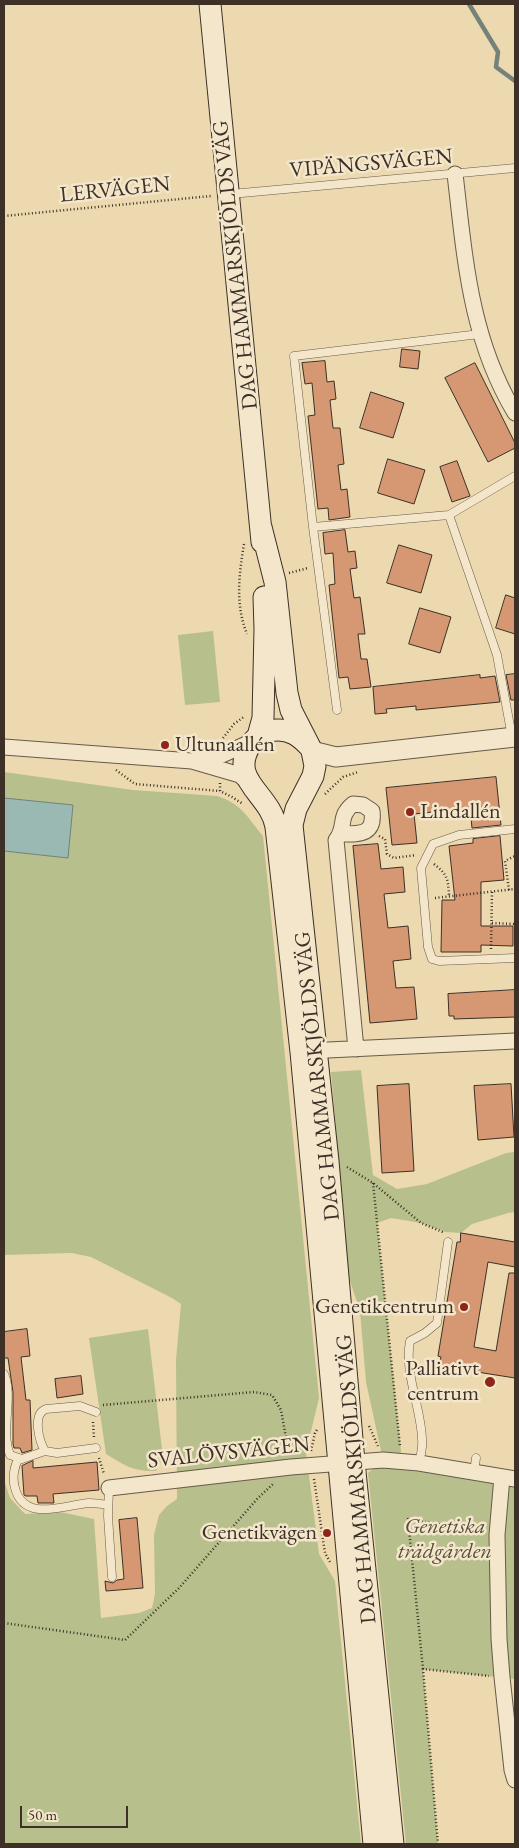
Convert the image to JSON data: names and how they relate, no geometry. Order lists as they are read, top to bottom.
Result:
{
  "streets": {
    "main road": ["DAG HAMMARSKJÖLDS VÄG"],
    "street": ["SVALÖVSVÄGEN"],
    "lane": ["VIPÄNGSVÄGEN"],
    "path": ["LERVÄGEN"]
  },
  "crossings": [
    ["VIPÄNGSVÄGEN", "LERVÄGEN"],
    ["VIPÄNGSVÄGEN", "DAG HAMMARSKJÖLDS VÄG"],
    ["LERVÄGEN", "DAG HAMMARSKJÖLDS VÄG"],
    ["DAG HAMMARSKJÖLDS VÄG", "SVALÖVSVÄGEN"]
  ],
  "parks": ["Genetiska trädgården"],
  "places": [
    "Ultunaallén",
    "Lindallén",
    "Genetikcentrum",
    "Palliativt centrum",
    "Genetikvägen"
  ],
  "scale_bar": "50 m"
}
